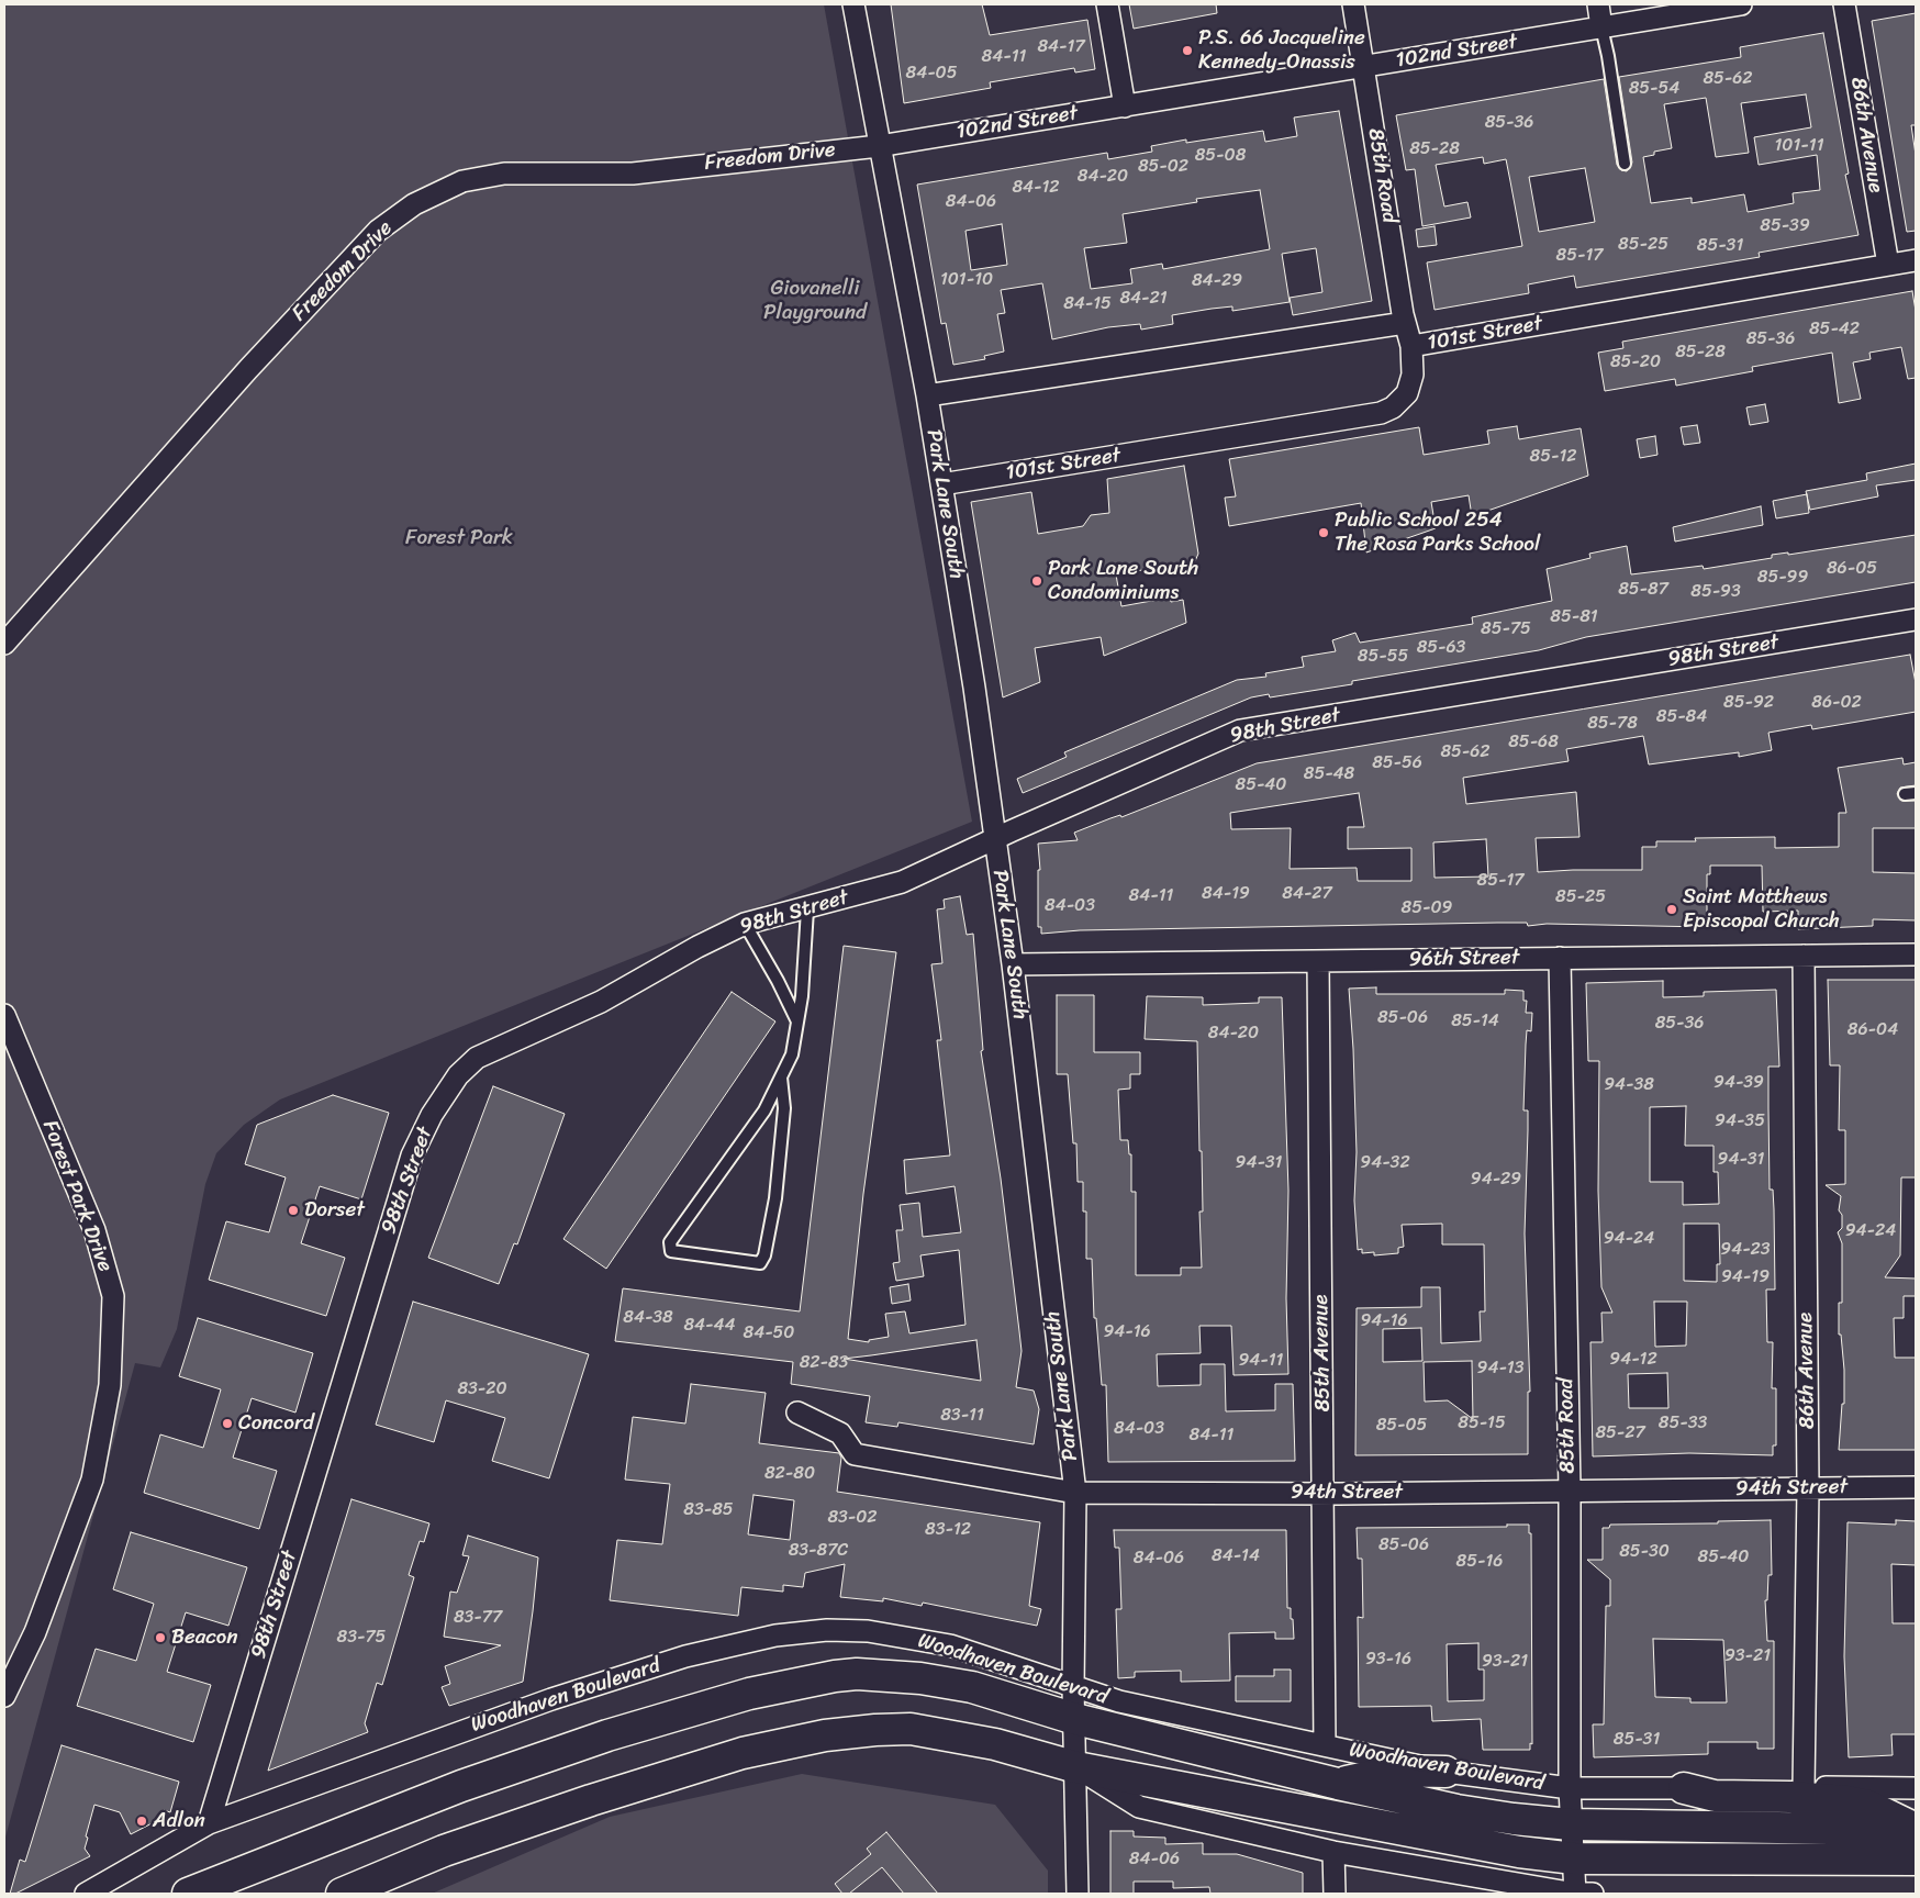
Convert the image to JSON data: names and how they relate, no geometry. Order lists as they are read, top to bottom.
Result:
{
  "streets": {
    "main road": ["Woodhaven Boulevard"],
    "street": [
      "102nd Street",
      "86th Avenue",
      "Freedom Drive",
      "85th Road",
      "101st Street",
      "Park Lane South",
      "98th Street",
      "96th Street",
      "Forest Park Drive",
      "85th Avenue",
      "94th Street"
    ]
  },
  "crossings": [
    ["102nd Street", "Freedom Drive"],
    ["102nd Street", "85th Road"],
    ["102nd Street", "Park Lane South"],
    ["86th Avenue", "101st Street"],
    ["86th Avenue", "96th Street"],
    ["86th Avenue", "94th Street"],
    ["86th Avenue", "Woodhaven Boulevard"],
    ["Freedom Drive", "Park Lane South"],
    ["85th Road", "101st Street"],
    ["85th Road", "96th Street"],
    ["85th Road", "94th Street"],
    ["85th Road", "Woodhaven Boulevard"],
    ["101st Street", "Park Lane South"],
    ["Park Lane South", "98th Street"],
    ["Park Lane South", "96th Street"],
    ["Park Lane South", "94th Street"],
    ["Park Lane South", "Woodhaven Boulevard"],
    ["98th Street", "Woodhaven Boulevard"],
    ["96th Street", "85th Avenue"],
    ["85th Avenue", "94th Street"],
    ["85th Avenue", "Woodhaven Boulevard"]
  ],
  "parks": ["Giovanelli Playground", "Forest Park"],
  "places": [
    "P.S. 66 Jacqueline Kennedy-Onassis",
    "Public School 254 The Rosa Parks School",
    "Park Lane South Condominiums",
    "Saint Matthews Episcopal Church",
    "Dorset",
    "Concord",
    "Beacon",
    "Adlon"
  ],
  "house_numbers": [
    "84-17",
    "84-11",
    "84-05",
    "85-62",
    "85-54",
    "85-36",
    "101-11",
    "85-28",
    "85-08",
    "85-02",
    "84-20",
    "84-12",
    "84-06",
    "85-39",
    "85-25",
    "85-31",
    "85-17",
    "101-10",
    "84-29",
    "84-21",
    "84-15",
    "85-42",
    "85-36",
    "85-28",
    "85-20",
    "85-12",
    "86-05",
    "85-99",
    "85-87",
    "85-93",
    "85-81",
    "85-75",
    "85-63",
    "85-55",
    "85-92",
    "86-02",
    "85-84",
    "85-78",
    "85-68",
    "85-62",
    "85-56",
    "85-48",
    "85-40",
    "85-17",
    "84-19",
    "84-27",
    "84-11",
    "85-25",
    "84-03",
    "85-09",
    "85-06",
    "85-14",
    "85-36",
    "86-04",
    "84-20",
    "94-39",
    "94-38",
    "94-35",
    "94-31",
    "94-31",
    "94-32",
    "94-29",
    "94-24",
    "94-24",
    "94-23",
    "94-19",
    "84-38",
    "94-16",
    "84-44",
    "94-16",
    "84-50",
    "94-12",
    "94-11",
    "82-83",
    "94-13",
    "83-20",
    "83-11",
    "85-15",
    "85-33",
    "85-05",
    "84-03",
    "85-27",
    "84-11",
    "82-80",
    "83-85",
    "83-02",
    "83-12",
    "85-06",
    "83-87C",
    "85-30",
    "84-14",
    "85-40",
    "84-06",
    "85-16",
    "83-77",
    "83-75",
    "93-21",
    "93-16",
    "93-21",
    "85-31",
    "84-06"
  ]
}
